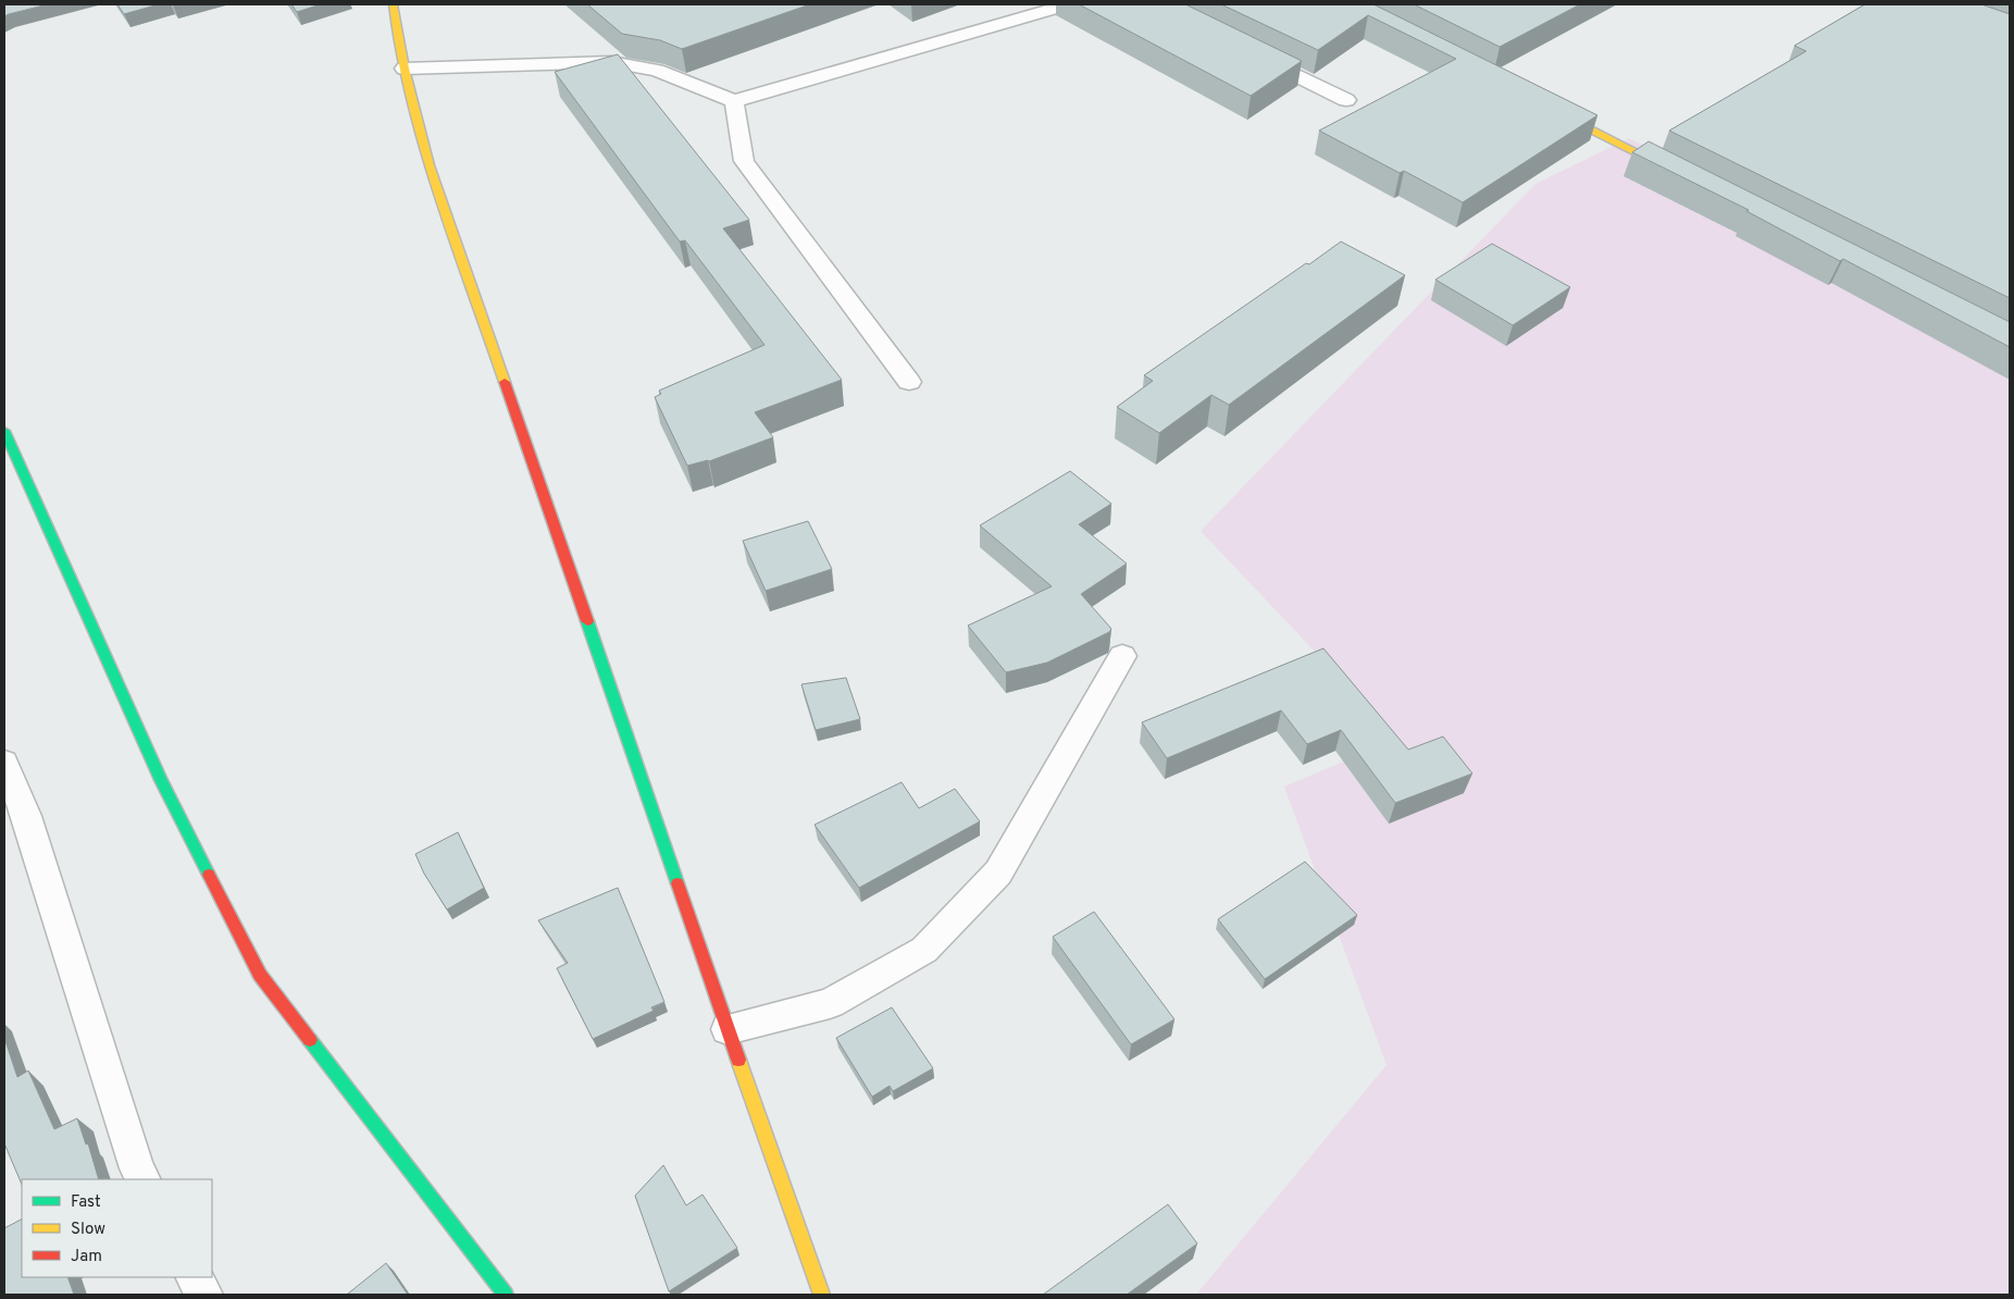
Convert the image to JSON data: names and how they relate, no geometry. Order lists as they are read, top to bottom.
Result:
{
  "legend": ["Fast", "Slow", "Jam"]
}
